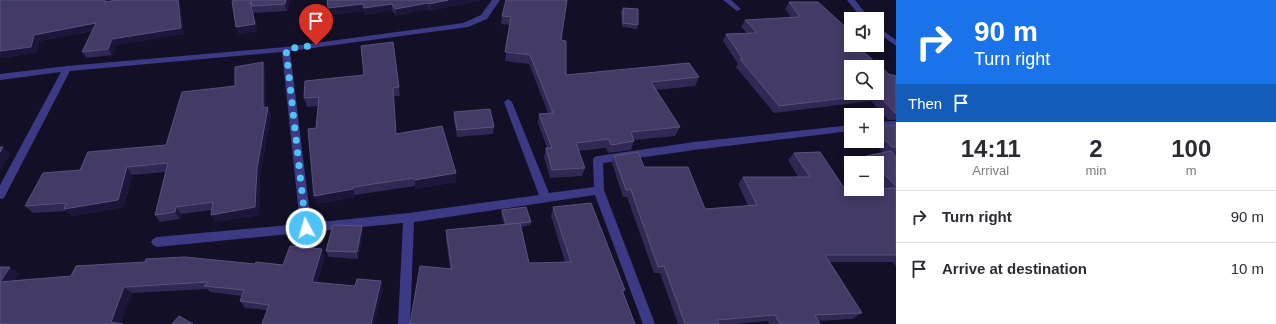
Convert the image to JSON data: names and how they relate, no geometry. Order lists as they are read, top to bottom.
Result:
{
  "page": {
    "turn": ["90 m", "Turn right"],
    "map_buttons": ["+", "−"],
    "then": "Then",
    "eta": [
      "14:11",
      "Arrival",
      "2",
      "min",
      "100",
      "m"
    ],
    "list": [
      {
        "name": "Turn right",
        "value": "90 m"
      },
      {
        "name": "Arrive at destination",
        "value": "10 m"
      }
    ]
  }
}
